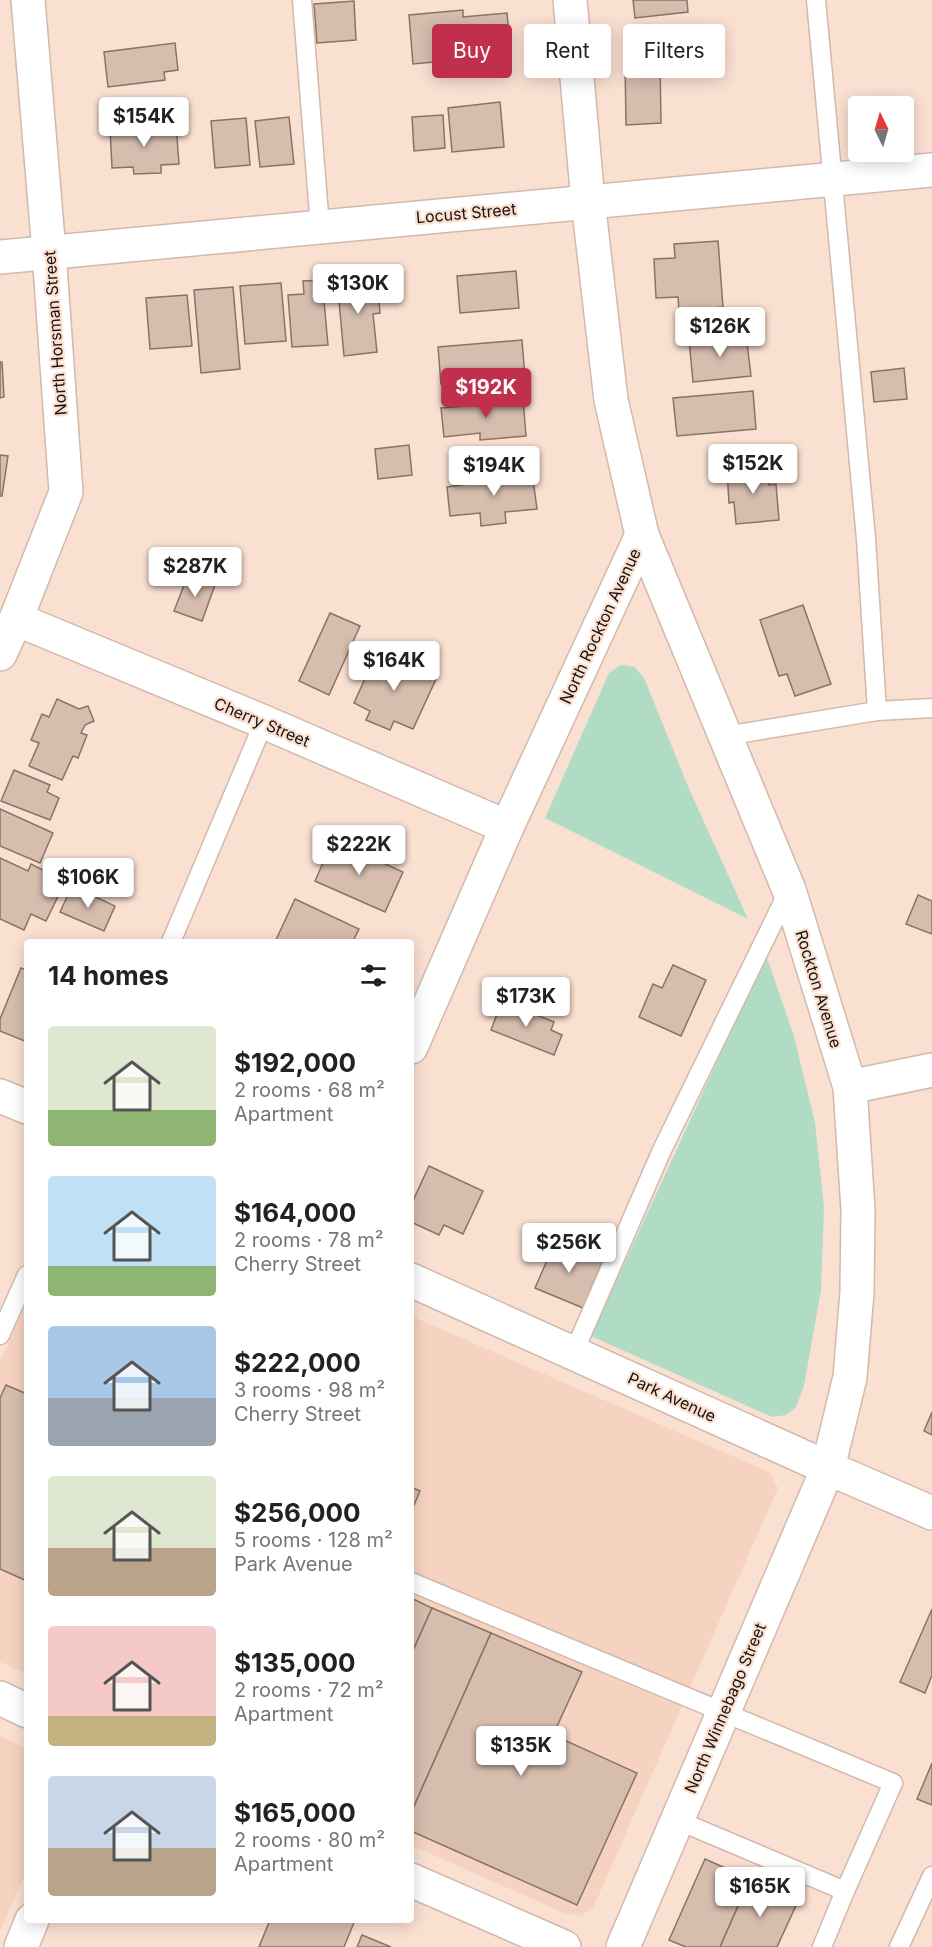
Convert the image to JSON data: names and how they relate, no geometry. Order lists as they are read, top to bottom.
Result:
{
  "streets": {
    "street": [
      "Locust Street",
      "North Horsman Street",
      "North Rockton Avenue",
      "Cherry Street",
      "Rockton Avenue",
      "Park Avenue",
      "North Winnebago Street"
    ]
  },
  "crossings": [
    ["Locust Street", "North Horsman Street"],
    ["Locust Street", "North Rockton Avenue"],
    ["North Horsman Street", "Cherry Street"],
    ["North Rockton Avenue", "Cherry Street"],
    ["North Rockton Avenue", "Rockton Avenue"],
    ["Rockton Avenue", "Park Avenue"],
    ["Rockton Avenue", "North Winnebago Street"],
    ["Park Avenue", "North Winnebago Street"]
  ],
  "north": "top",
  "page": {
    "chip": ["Buy", "Rent", "Filters"],
    "price": [
      "$154K",
      "$130K",
      "$126K",
      "$192K",
      "$152K",
      "$194K",
      "$287K",
      "$164K",
      "$222K",
      "$106K",
      "$173K",
      "$256K",
      "$135K",
      "$165K"
    ],
    "heading": "14 homes",
    "list": [
      {
        "name": "$192,000",
        "note": "2 rooms · 68 m² · Apartment"
      },
      {
        "name": "$164,000",
        "note": "2 rooms · 78 m² · Cherry Street"
      },
      {
        "name": "$222,000",
        "note": "3 rooms · 98 m² · Cherry Street"
      },
      {
        "name": "$256,000",
        "note": "5 rooms · 128 m² · Park Avenue"
      },
      {
        "name": "$135,000",
        "note": "2 rooms · 72 m² · Apartment"
      },
      {
        "name": "$165,000",
        "note": "2 rooms · 80 m² · Apartment"
      }
    ]
  }
}
